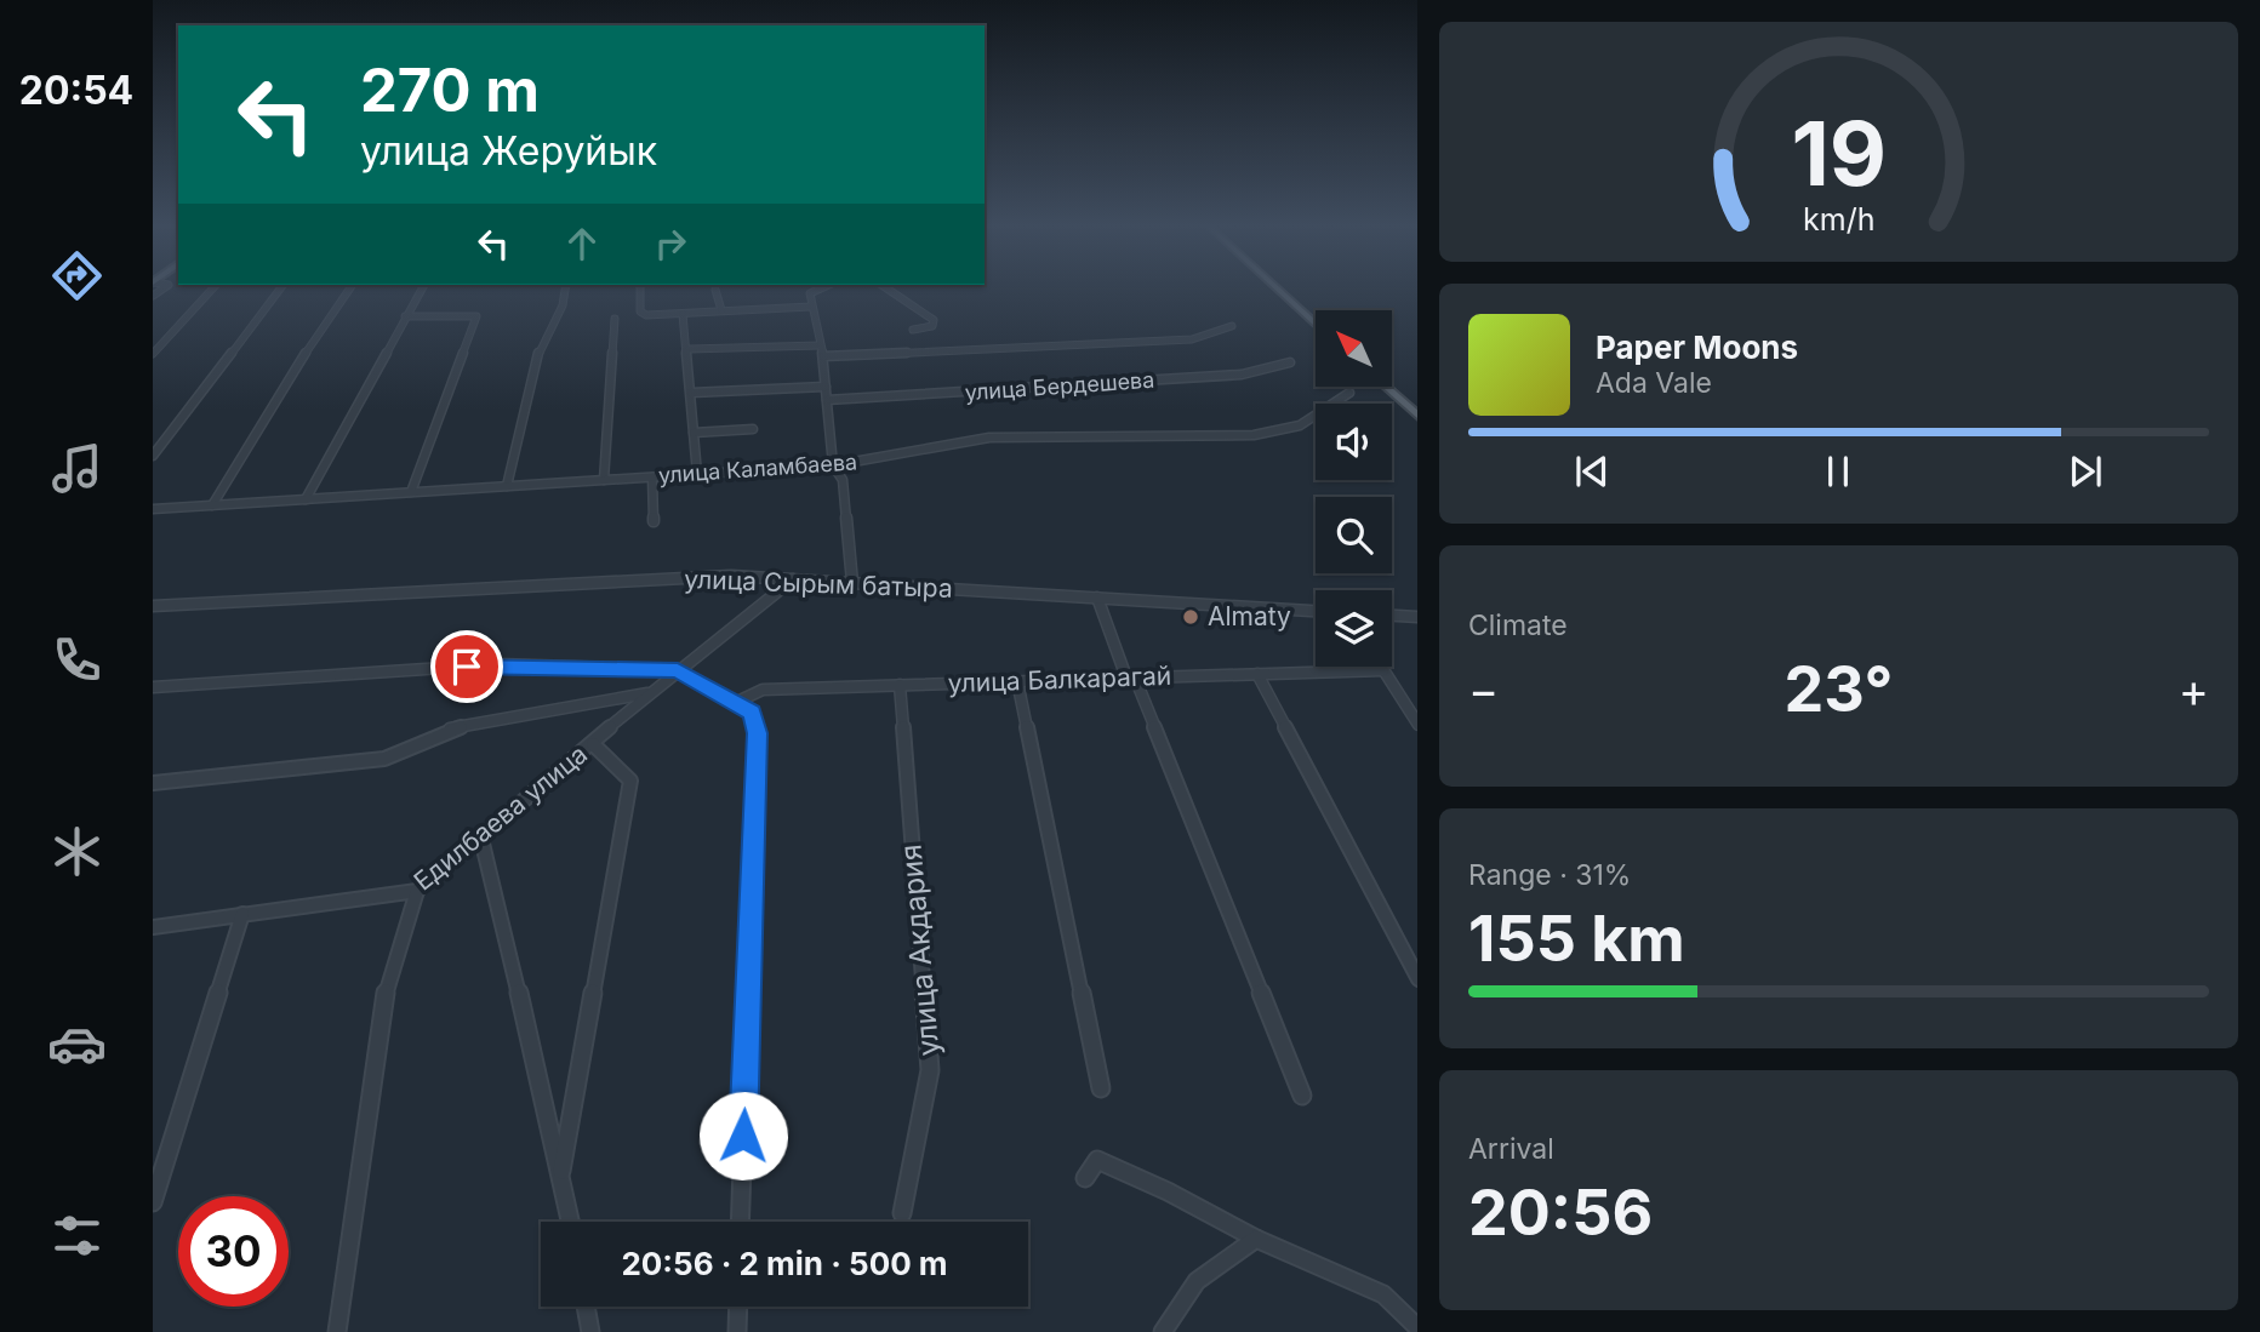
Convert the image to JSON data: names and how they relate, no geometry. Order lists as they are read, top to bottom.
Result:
{
  "streets": {
    "street": [
      "улица Бердешева",
      "улица Каламбаева",
      "улица Сырым батыра",
      "улица Балкарагай",
      "Едилбаева улица",
      "улица Акдария"
    ]
  },
  "crossings": [
    ["улица Сырым батыра", "Едилбаева улица"],
    ["улица Балкарагай", "улица Акдария"]
  ],
  "places": ["Аlmaty"],
  "north": "top left",
  "page": {
    "tabs": "20:54",
    "turn": ["270 m", "улица Жеруйык"],
    "song": ["Paper Moons", "Ada Vale"],
    "tile": [
      "Climate",
      ["Range · 31%", "155 km"],
      ["Arrival", "20:56"]
    ],
    "heat": ["−", "23°", "+"],
    "limit": "30",
    "trip": "20:56 · 2 min · 500 m",
    "gauge": ["19", "km/h"]
  }
}
